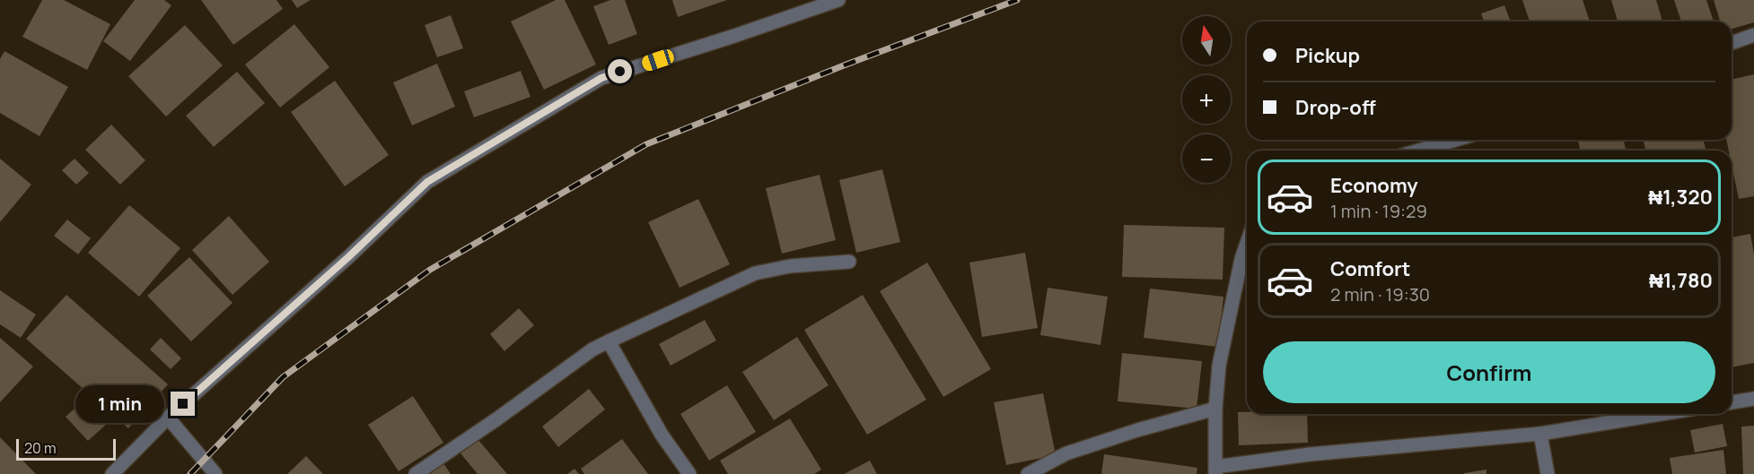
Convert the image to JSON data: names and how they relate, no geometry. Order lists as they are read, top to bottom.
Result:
{
  "scale_bar": "20 m",
  "north": "top",
  "page": {
    "map_buttons": ["+", "−"],
    "banner": ["Pickup", "Drop-off"],
    "list": [
      {
        "name": "Economy",
        "note": "1 min · 19:29",
        "value": "₦1,320"
      },
      {
        "name": "Comfort",
        "note": "2 min · 19:30",
        "value": "₦1,780"
      }
    ],
    "buttons": "Confirm",
    "bubble": "1 min",
    "scale": "20 m"
  }
}
